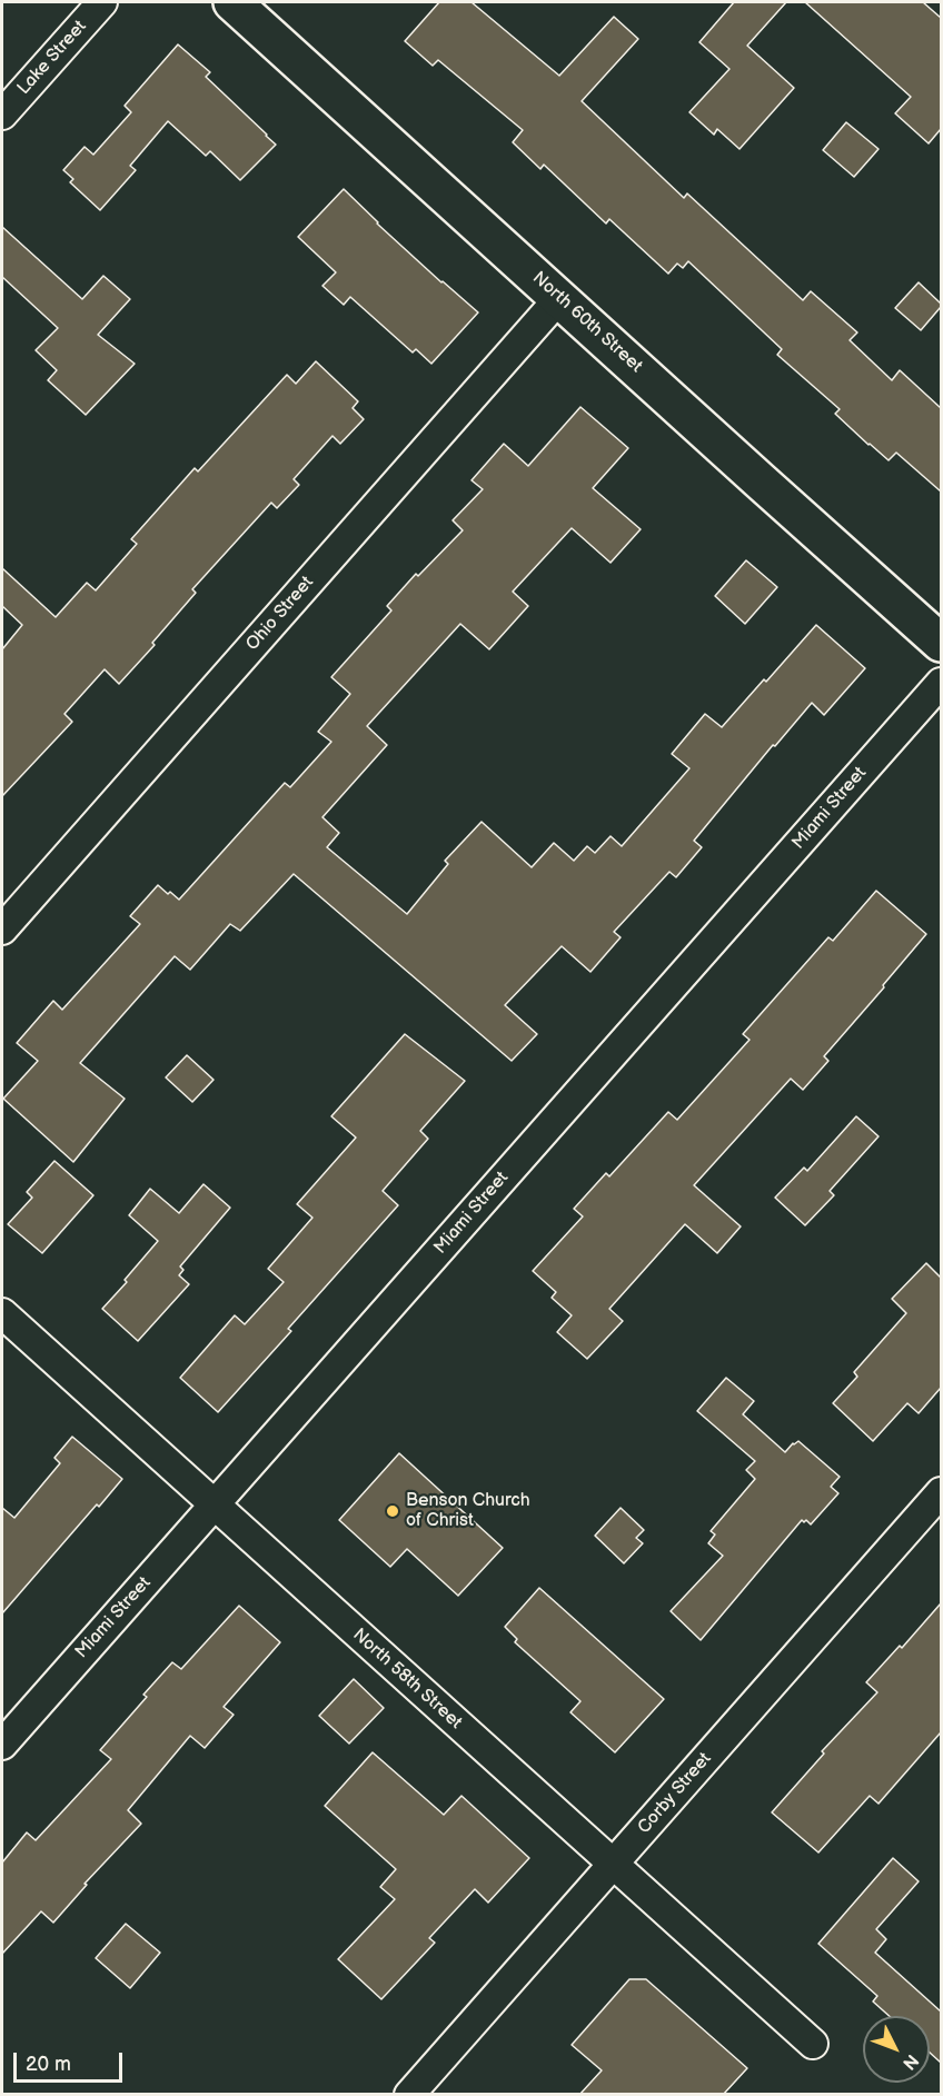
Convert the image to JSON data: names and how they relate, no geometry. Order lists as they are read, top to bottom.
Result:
{
  "streets": {
    "street": [
      "Lake Street",
      "North 60th Street",
      "Ohio Street",
      "Miami Street",
      "North 58th Street",
      "Corby Street"
    ]
  },
  "crossings": [
    ["North 60th Street", "Ohio Street"],
    ["Miami Street", "North 58th Street"],
    ["North 58th Street", "Corby Street"]
  ],
  "places": ["Benson Church of Christ"],
  "scale_bar": "20 m",
  "north": "bottom right"
}
